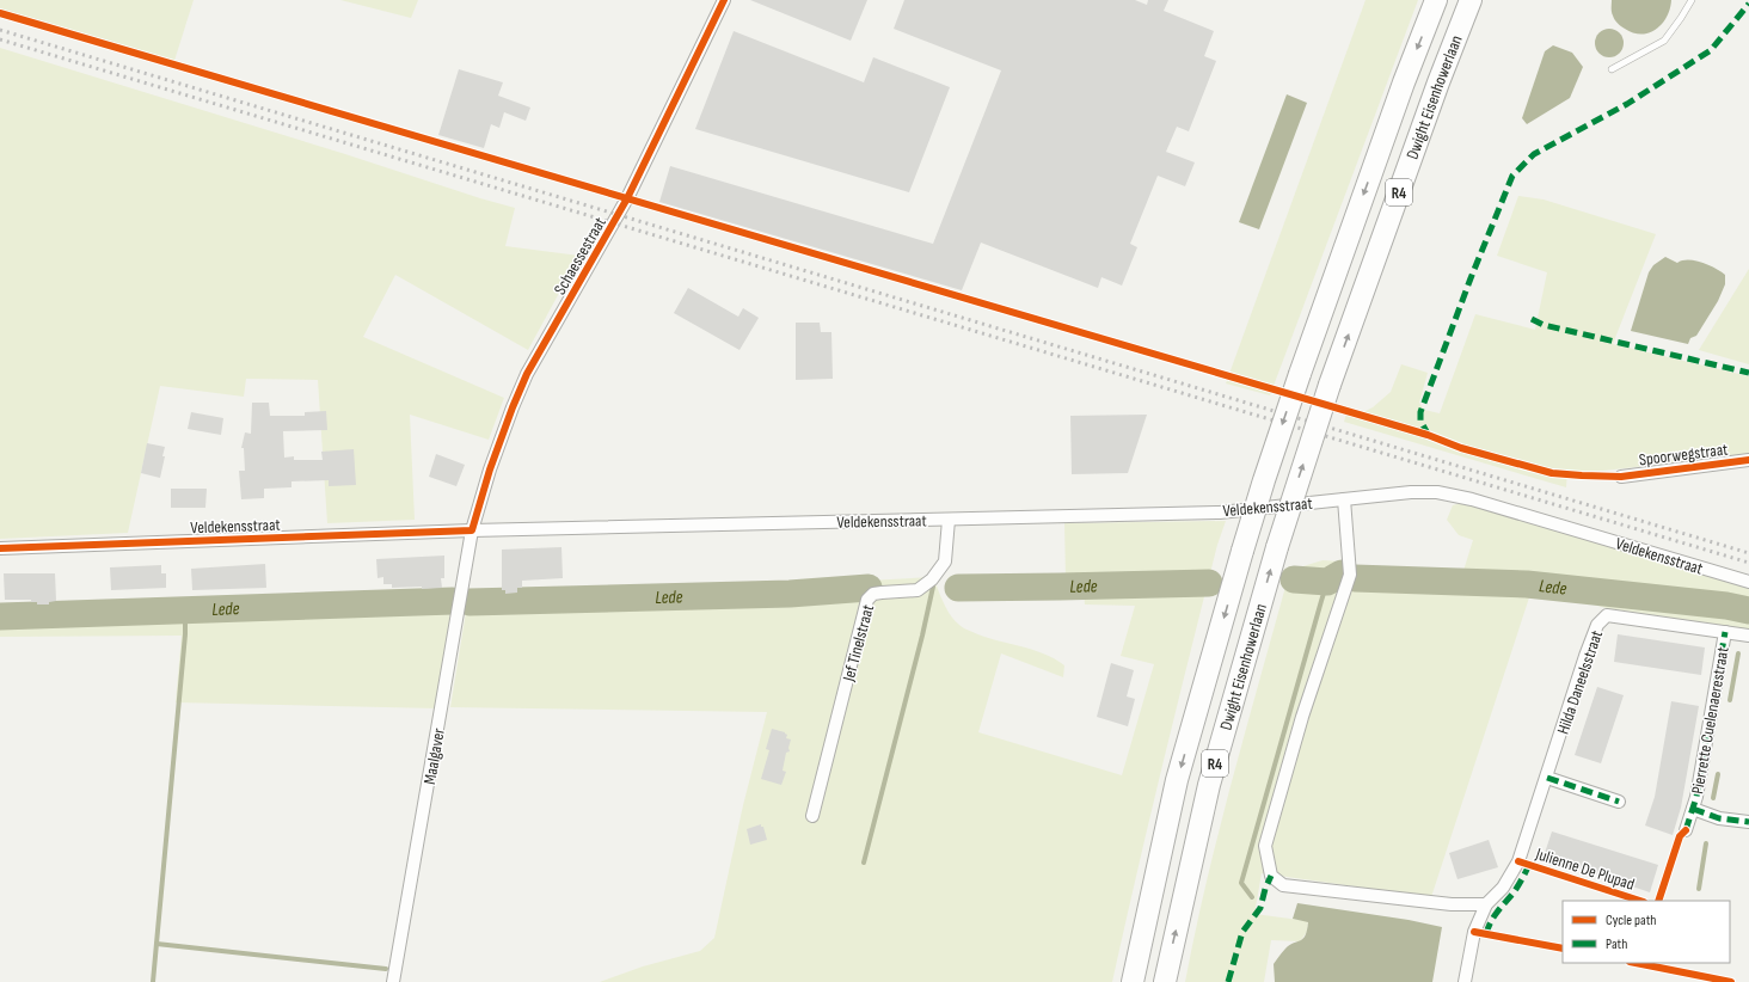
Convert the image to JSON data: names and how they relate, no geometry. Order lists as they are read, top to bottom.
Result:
{
  "streets": {
    "highway": ["Dwight Eisenhowerlaan", "R4"],
    "street": [
      "Schaessestraat",
      "Spoorwegstraat",
      "Veldekensstraat",
      "Jef Tinelstraat",
      "Hilda Daneelsstraat",
      "Pierrette Cuelenaerestraat",
      "Maalgaver"
    ],
    "cycle path": ["Julienne De Plupad"]
  },
  "crossings": [
    ["Schaessestraat", "Veldekensstraat"],
    ["Schaessestraat", "Maalgaver"],
    ["Veldekensstraat", "Jef Tinelstraat"],
    ["Veldekensstraat", "Maalgaver"],
    ["Hilda Daneelsstraat", "Pierrette Cuelenaerestraat"]
  ],
  "water": ["Lede"],
  "legend": ["Cycle path", "Path"]
}
